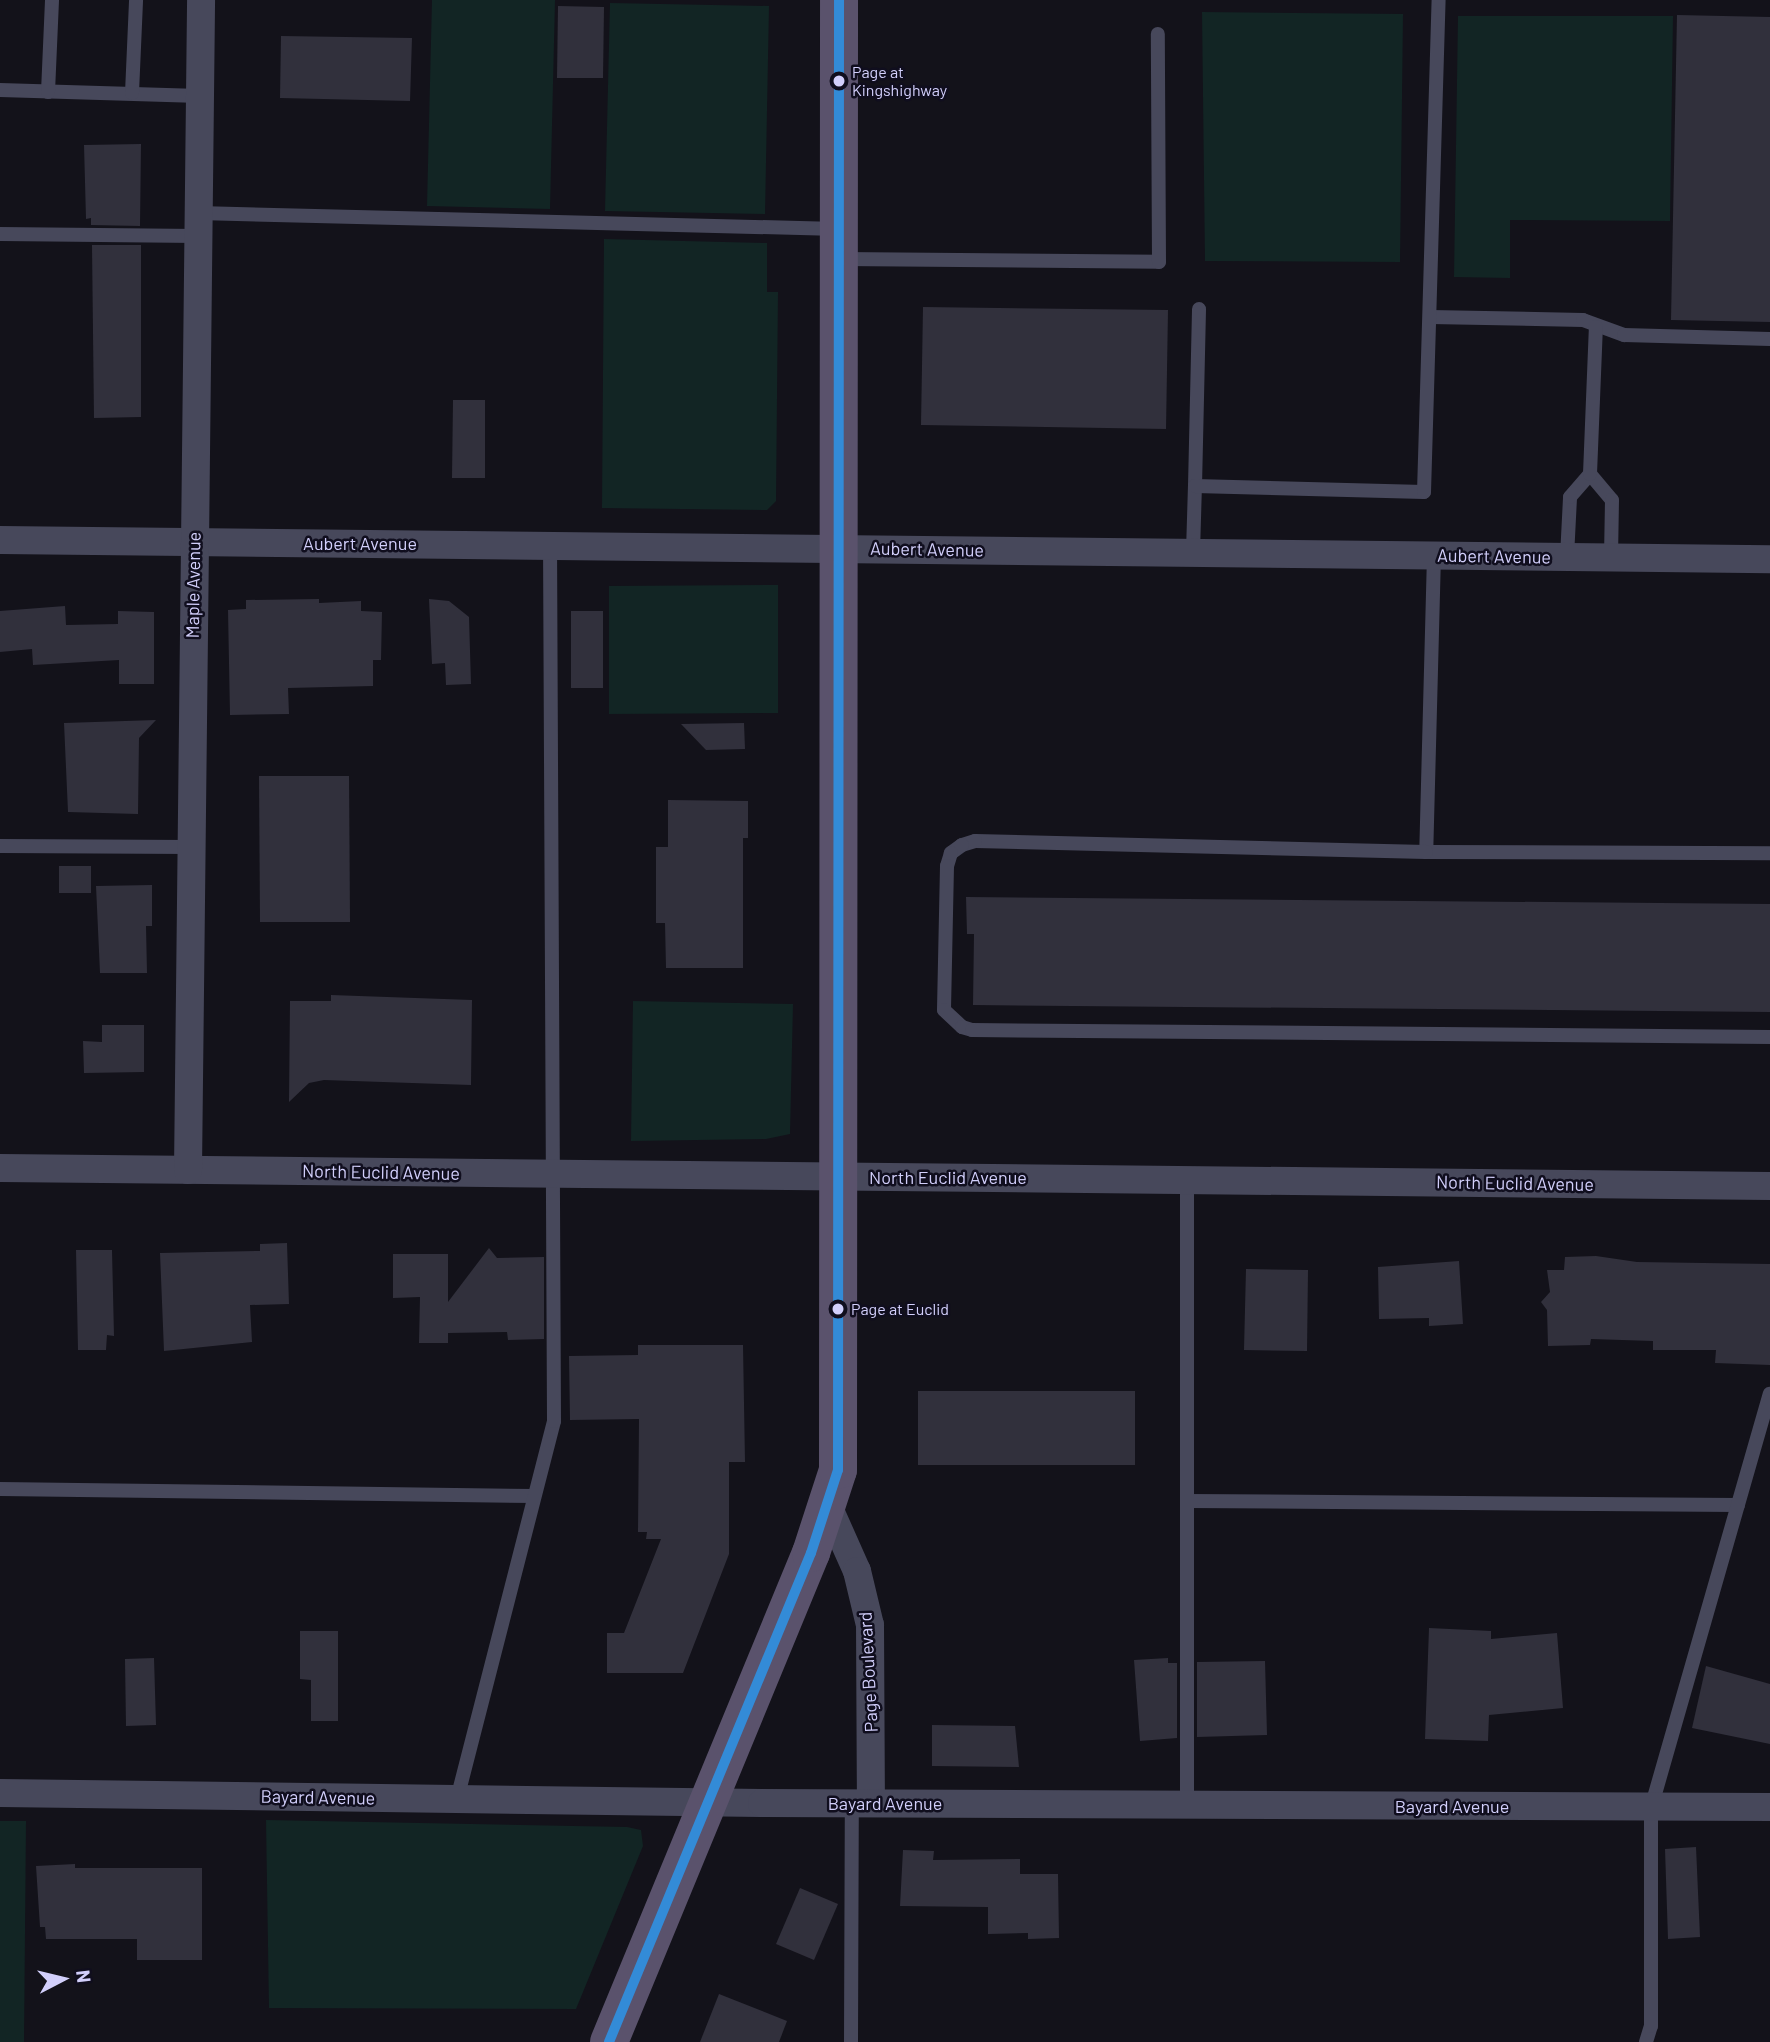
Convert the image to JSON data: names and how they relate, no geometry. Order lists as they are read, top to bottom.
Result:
{
  "streets": {
    "street": [
      "Aubert Avenue",
      "Maple Avenue",
      "North Euclid Avenue",
      "Page Boulevard",
      "Bayard Avenue"
    ]
  },
  "crossings": [
    ["Aubert Avenue", "Maple Avenue"],
    ["Maple Avenue", "North Euclid Avenue"],
    ["Page Boulevard", "Bayard Avenue"]
  ],
  "places": ["Page at Kingshighway", "Page at Euclid"],
  "north": "right"
}
